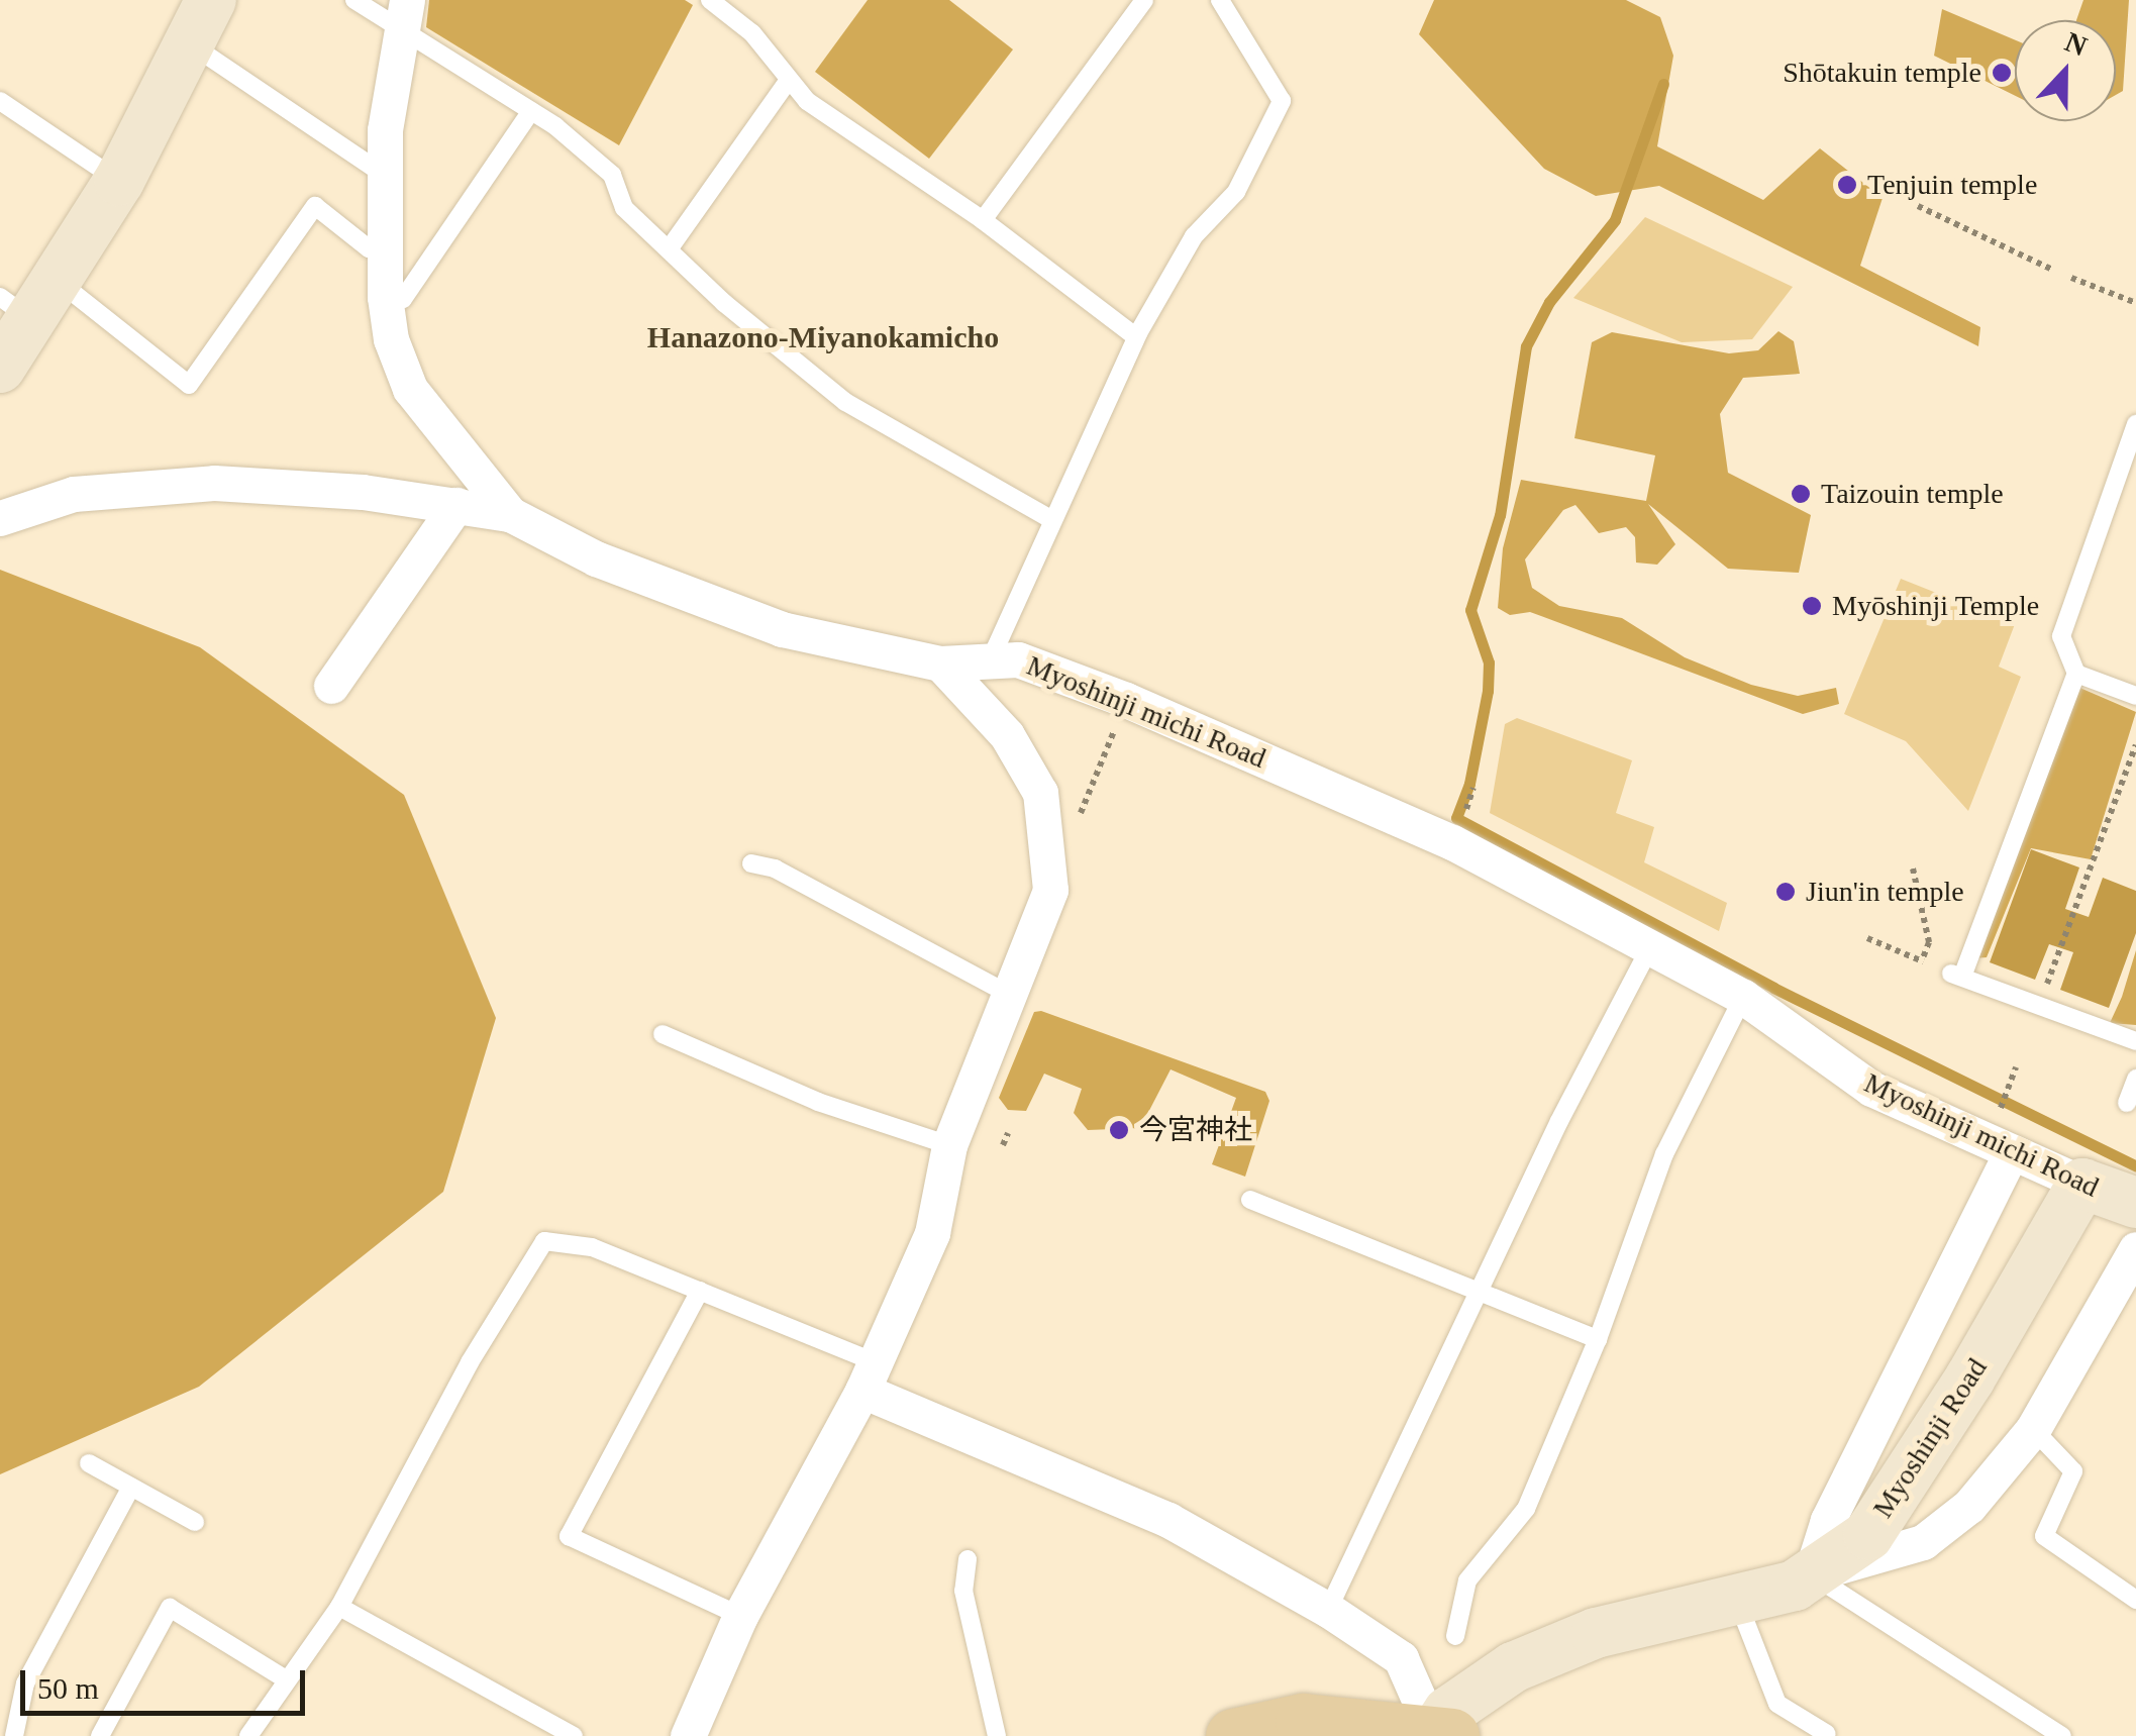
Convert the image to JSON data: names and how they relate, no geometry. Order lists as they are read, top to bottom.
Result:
{
  "streets": {
    "main road": ["Myoshinji michi Road", "Myoshinji Road"]
  },
  "crossings": [
    ["Myoshinji michi Road", "Myoshinji Road"]
  ],
  "districts": ["Hanazono-Miyanokamicho"],
  "places": [
    "Shōtakuin temple",
    "Tenjuin temple",
    "Taizouin temple",
    "Myōshinji Temple",
    "Jiun'in temple",
    "今宮神社"
  ],
  "scale_bar": "50 m",
  "north": "top"
}
